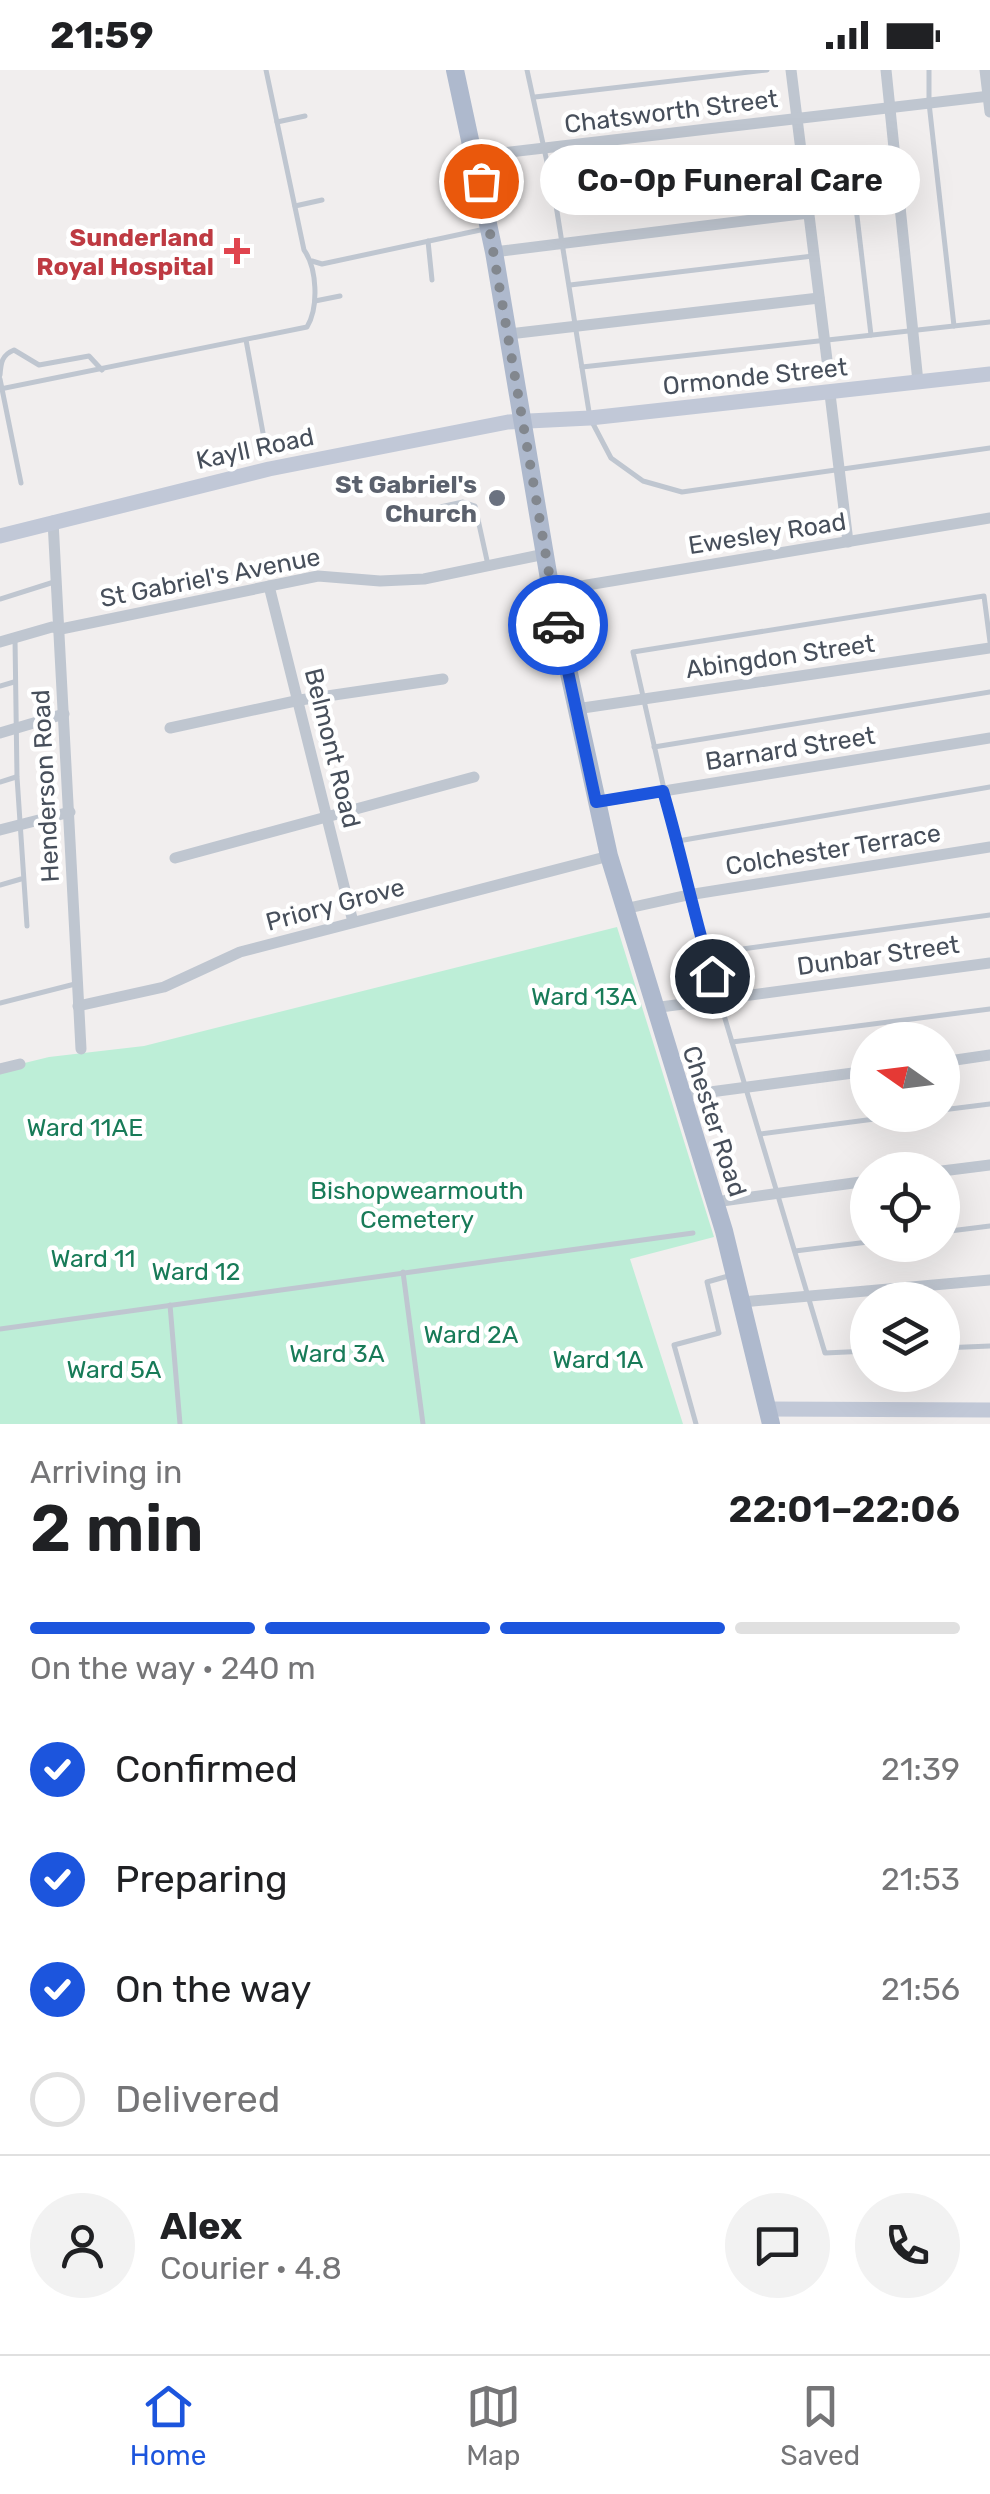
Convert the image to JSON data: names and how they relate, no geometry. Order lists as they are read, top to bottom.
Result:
{
  "streets": {
    "main road": ["Chester Road"],
    "street": [
      "Chatsworth Street",
      "Ormonde Street",
      "Kayll Road",
      "Ewesley Road",
      "St Gabriel's Avenue",
      "Abingdon Street",
      "Belmont Road",
      "Barnard Street",
      "Henderson Road",
      "Colchester Terrace",
      "Priory Grove",
      "Dunbar Street"
    ]
  },
  "crossings": [
    ["Chatsworth Street", "Chester Road"],
    ["Ormonde Street", "Kayll Road"],
    ["Ormonde Street", "Chester Road"],
    ["Kayll Road", "Henderson Road"],
    ["Kayll Road", "Chester Road"],
    ["Ewesley Road", "Chester Road"],
    ["St Gabriel's Avenue", "Belmont Road"],
    ["St Gabriel's Avenue", "Henderson Road"],
    ["St Gabriel's Avenue", "Chester Road"],
    ["Abingdon Street", "Chester Road"],
    ["Belmont Road", "Priory Grove"],
    ["Barnard Street", "Chester Road"],
    ["Henderson Road", "Priory Grove"],
    ["Colchester Terrace", "Chester Road"],
    ["Priory Grove", "Chester Road"],
    ["Dunbar Street", "Chester Road"]
  ],
  "parks": [
    "Ward 13A",
    "Ward 11AE",
    "Bishopwearmouth Cemetery",
    "Ward 11",
    "Ward 12",
    "Ward 2A",
    "Ward 3A",
    "Ward 1A",
    "Ward 5A"
  ],
  "places": {
    "other": ["Co-Op Funeral Care", "St Gabriel's Church"],
    "health": ["Sunderland Royal Hospital"]
  },
  "north": "left",
  "page": {
    "status": "21:59",
    "bubble": "Co-Op Funeral Care",
    "heading": ["2 min", "Arriving in", "22:01–22:06"],
    "panel": ["Alex", "Courier · 4.8"],
    "bar": "On the way · 240 m",
    "list": [
      ["Confirmed", "21:39"],
      ["Preparing", "21:53"],
      ["On the way", "21:56"],
      "Delivered"
    ],
    "tabs": ["Home", "Map", "Saved"]
  }
}
